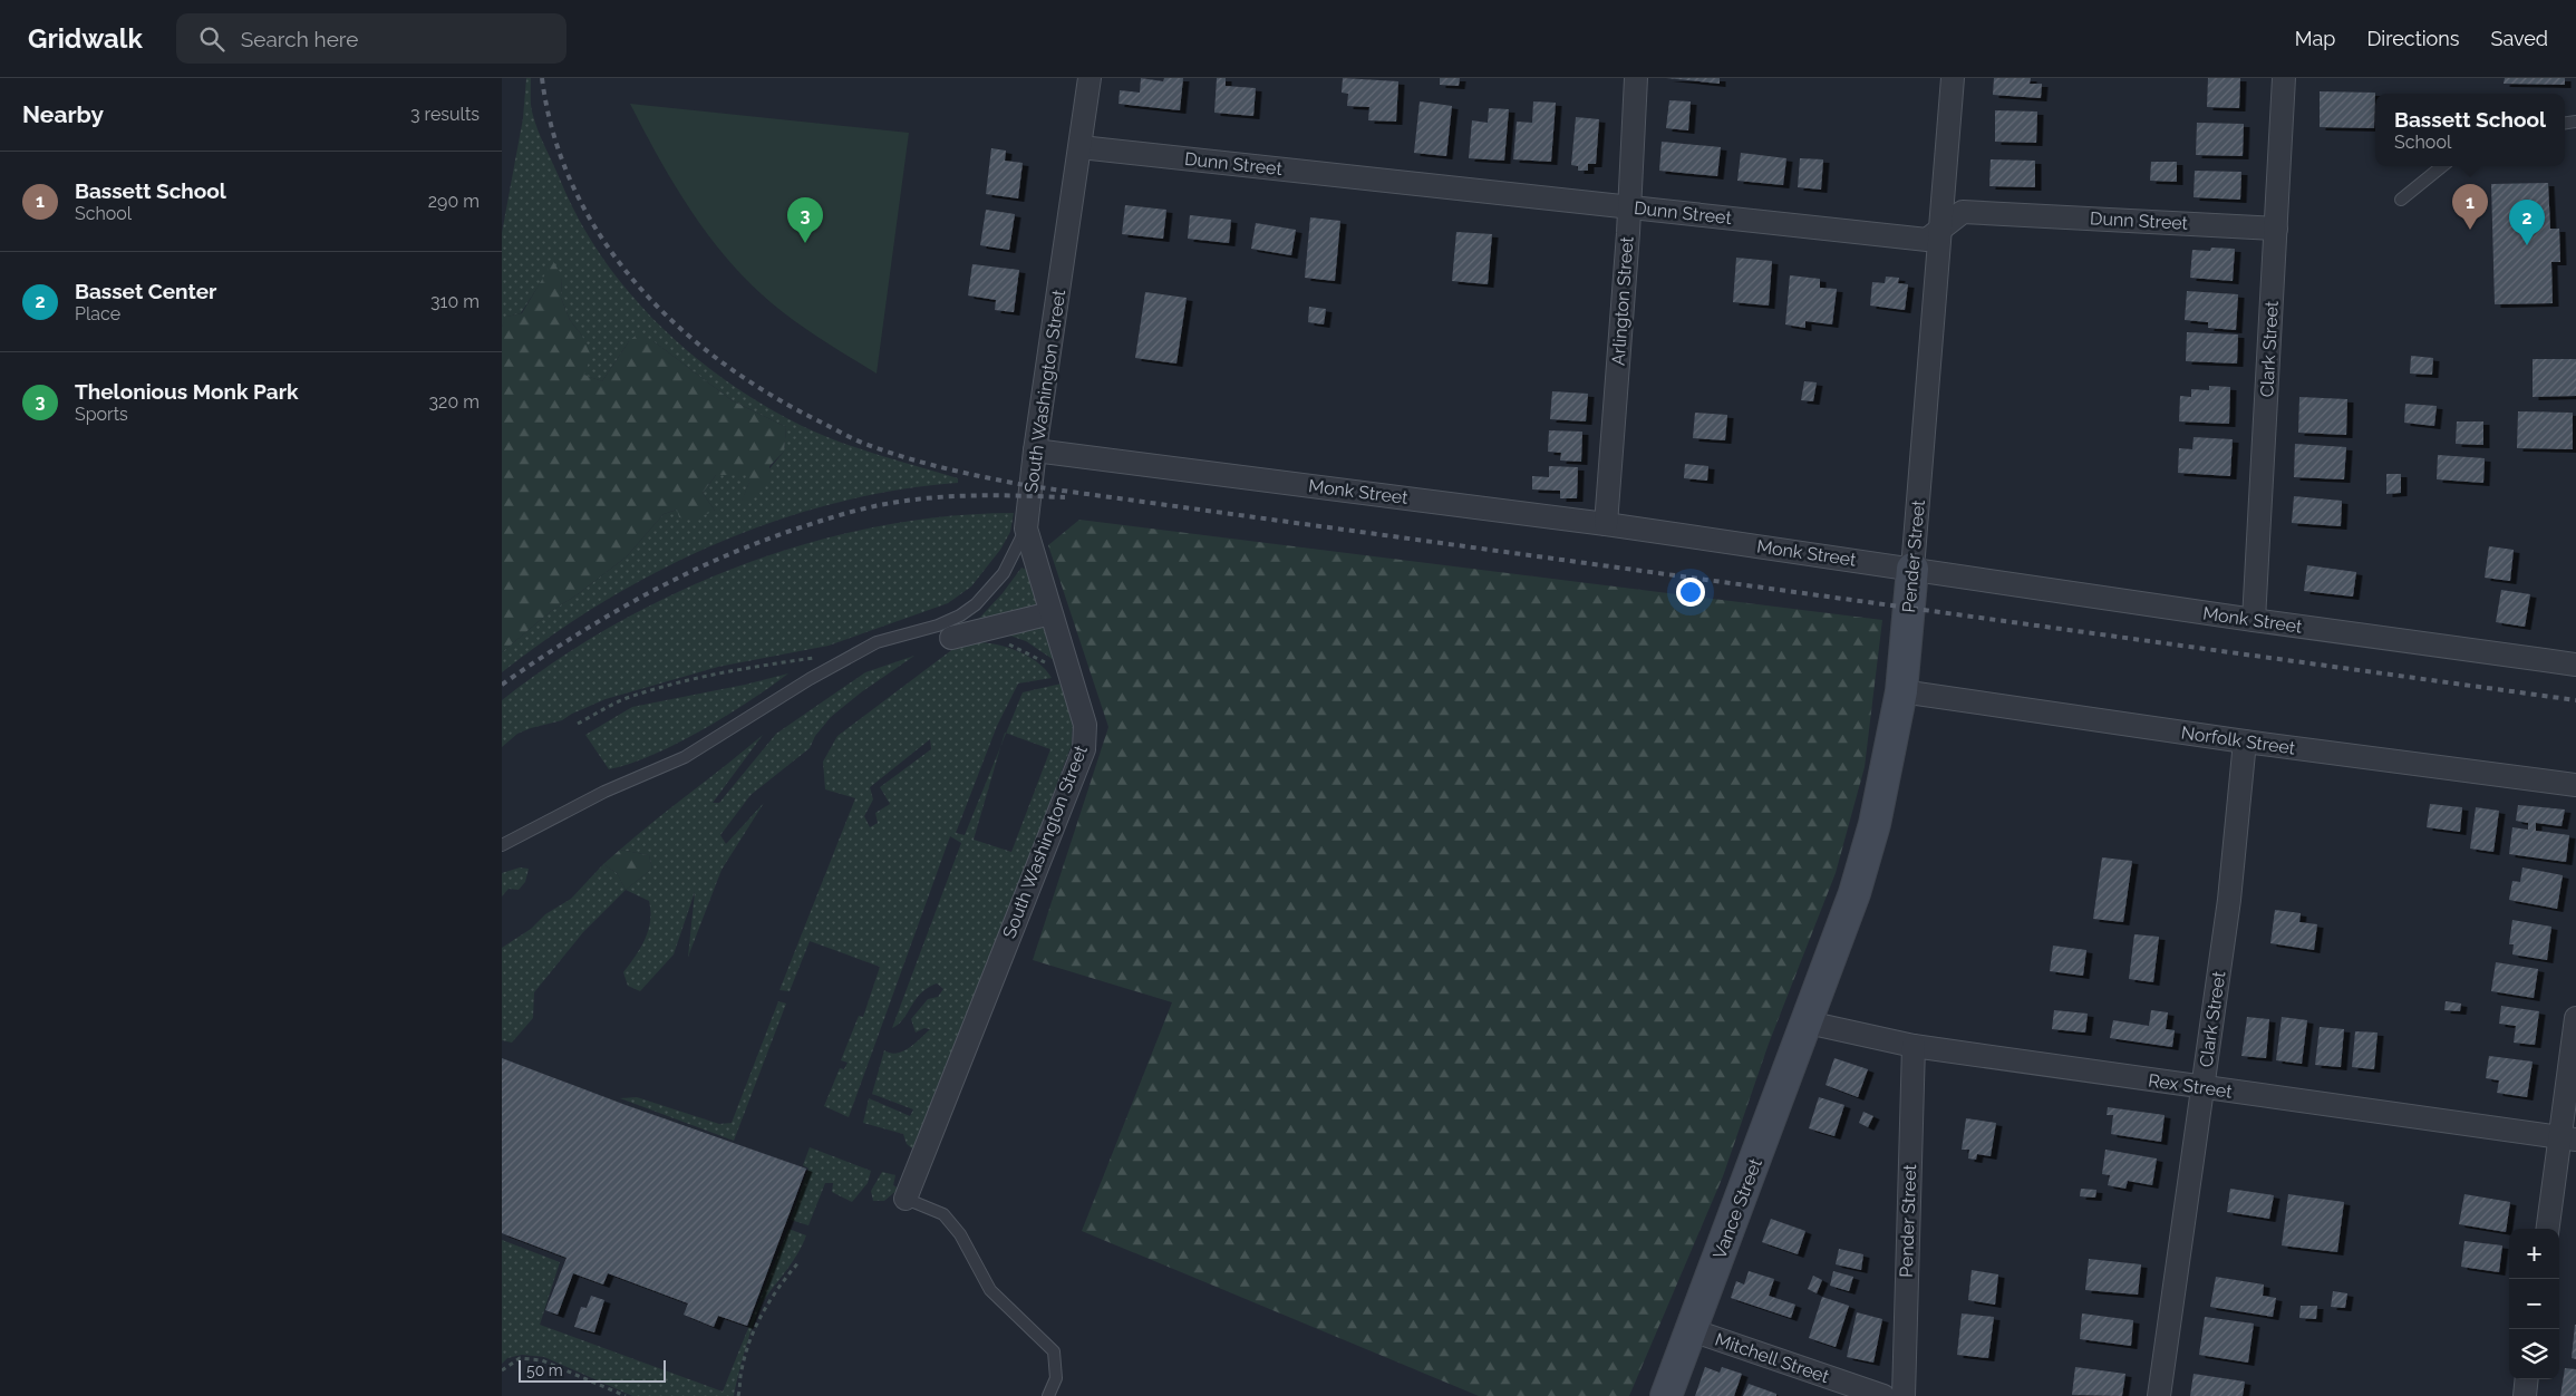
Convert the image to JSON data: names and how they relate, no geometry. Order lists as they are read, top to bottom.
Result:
{
  "streets": {
    "street": [
      "Dunn Street",
      "Arlington Street",
      "Clark Street",
      "South Washington Street",
      "Monk Street",
      "Pender Street",
      "Norfolk Street",
      "Rex Street",
      "Vance Street",
      "Mitchell Street"
    ]
  },
  "crossings": [
    ["Dunn Street", "Arlington Street"],
    ["Dunn Street", "Clark Street"],
    ["Dunn Street", "South Washington Street"],
    ["Dunn Street", "Pender Street"],
    ["Arlington Street", "Monk Street"],
    ["Clark Street", "Monk Street"],
    ["Clark Street", "Norfolk Street"],
    ["Clark Street", "Rex Street"],
    ["South Washington Street", "Monk Street"],
    ["Monk Street", "Pender Street"],
    ["Pender Street", "Norfolk Street"],
    ["Pender Street", "Rex Street"],
    ["Pender Street", "Vance Street"],
    ["Rex Street", "Vance Street"],
    ["Vance Street", "Mitchell Street"]
  ],
  "scale_bar": "50 m",
  "page": {
    "header": "Gridwalk",
    "search": "Search here",
    "nav": ["Map", "Directions", "Saved"],
    "heading": ["Nearby", "3 results"],
    "popup": ["Bassett School", "School"],
    "list": [
      {
        "mark": "1",
        "name": "Bassett School",
        "note": "School",
        "value": "290 m"
      },
      {
        "mark": "2",
        "name": "Basset Center",
        "note": "Place",
        "value": "310 m"
      },
      {
        "mark": "3",
        "name": "Thelonious Monk Park",
        "note": "Sports",
        "value": "320 m"
      }
    ],
    "pins": ["1", "3", "2"],
    "map_buttons": ["+", "−"],
    "scale": "50 m"
  }
}
